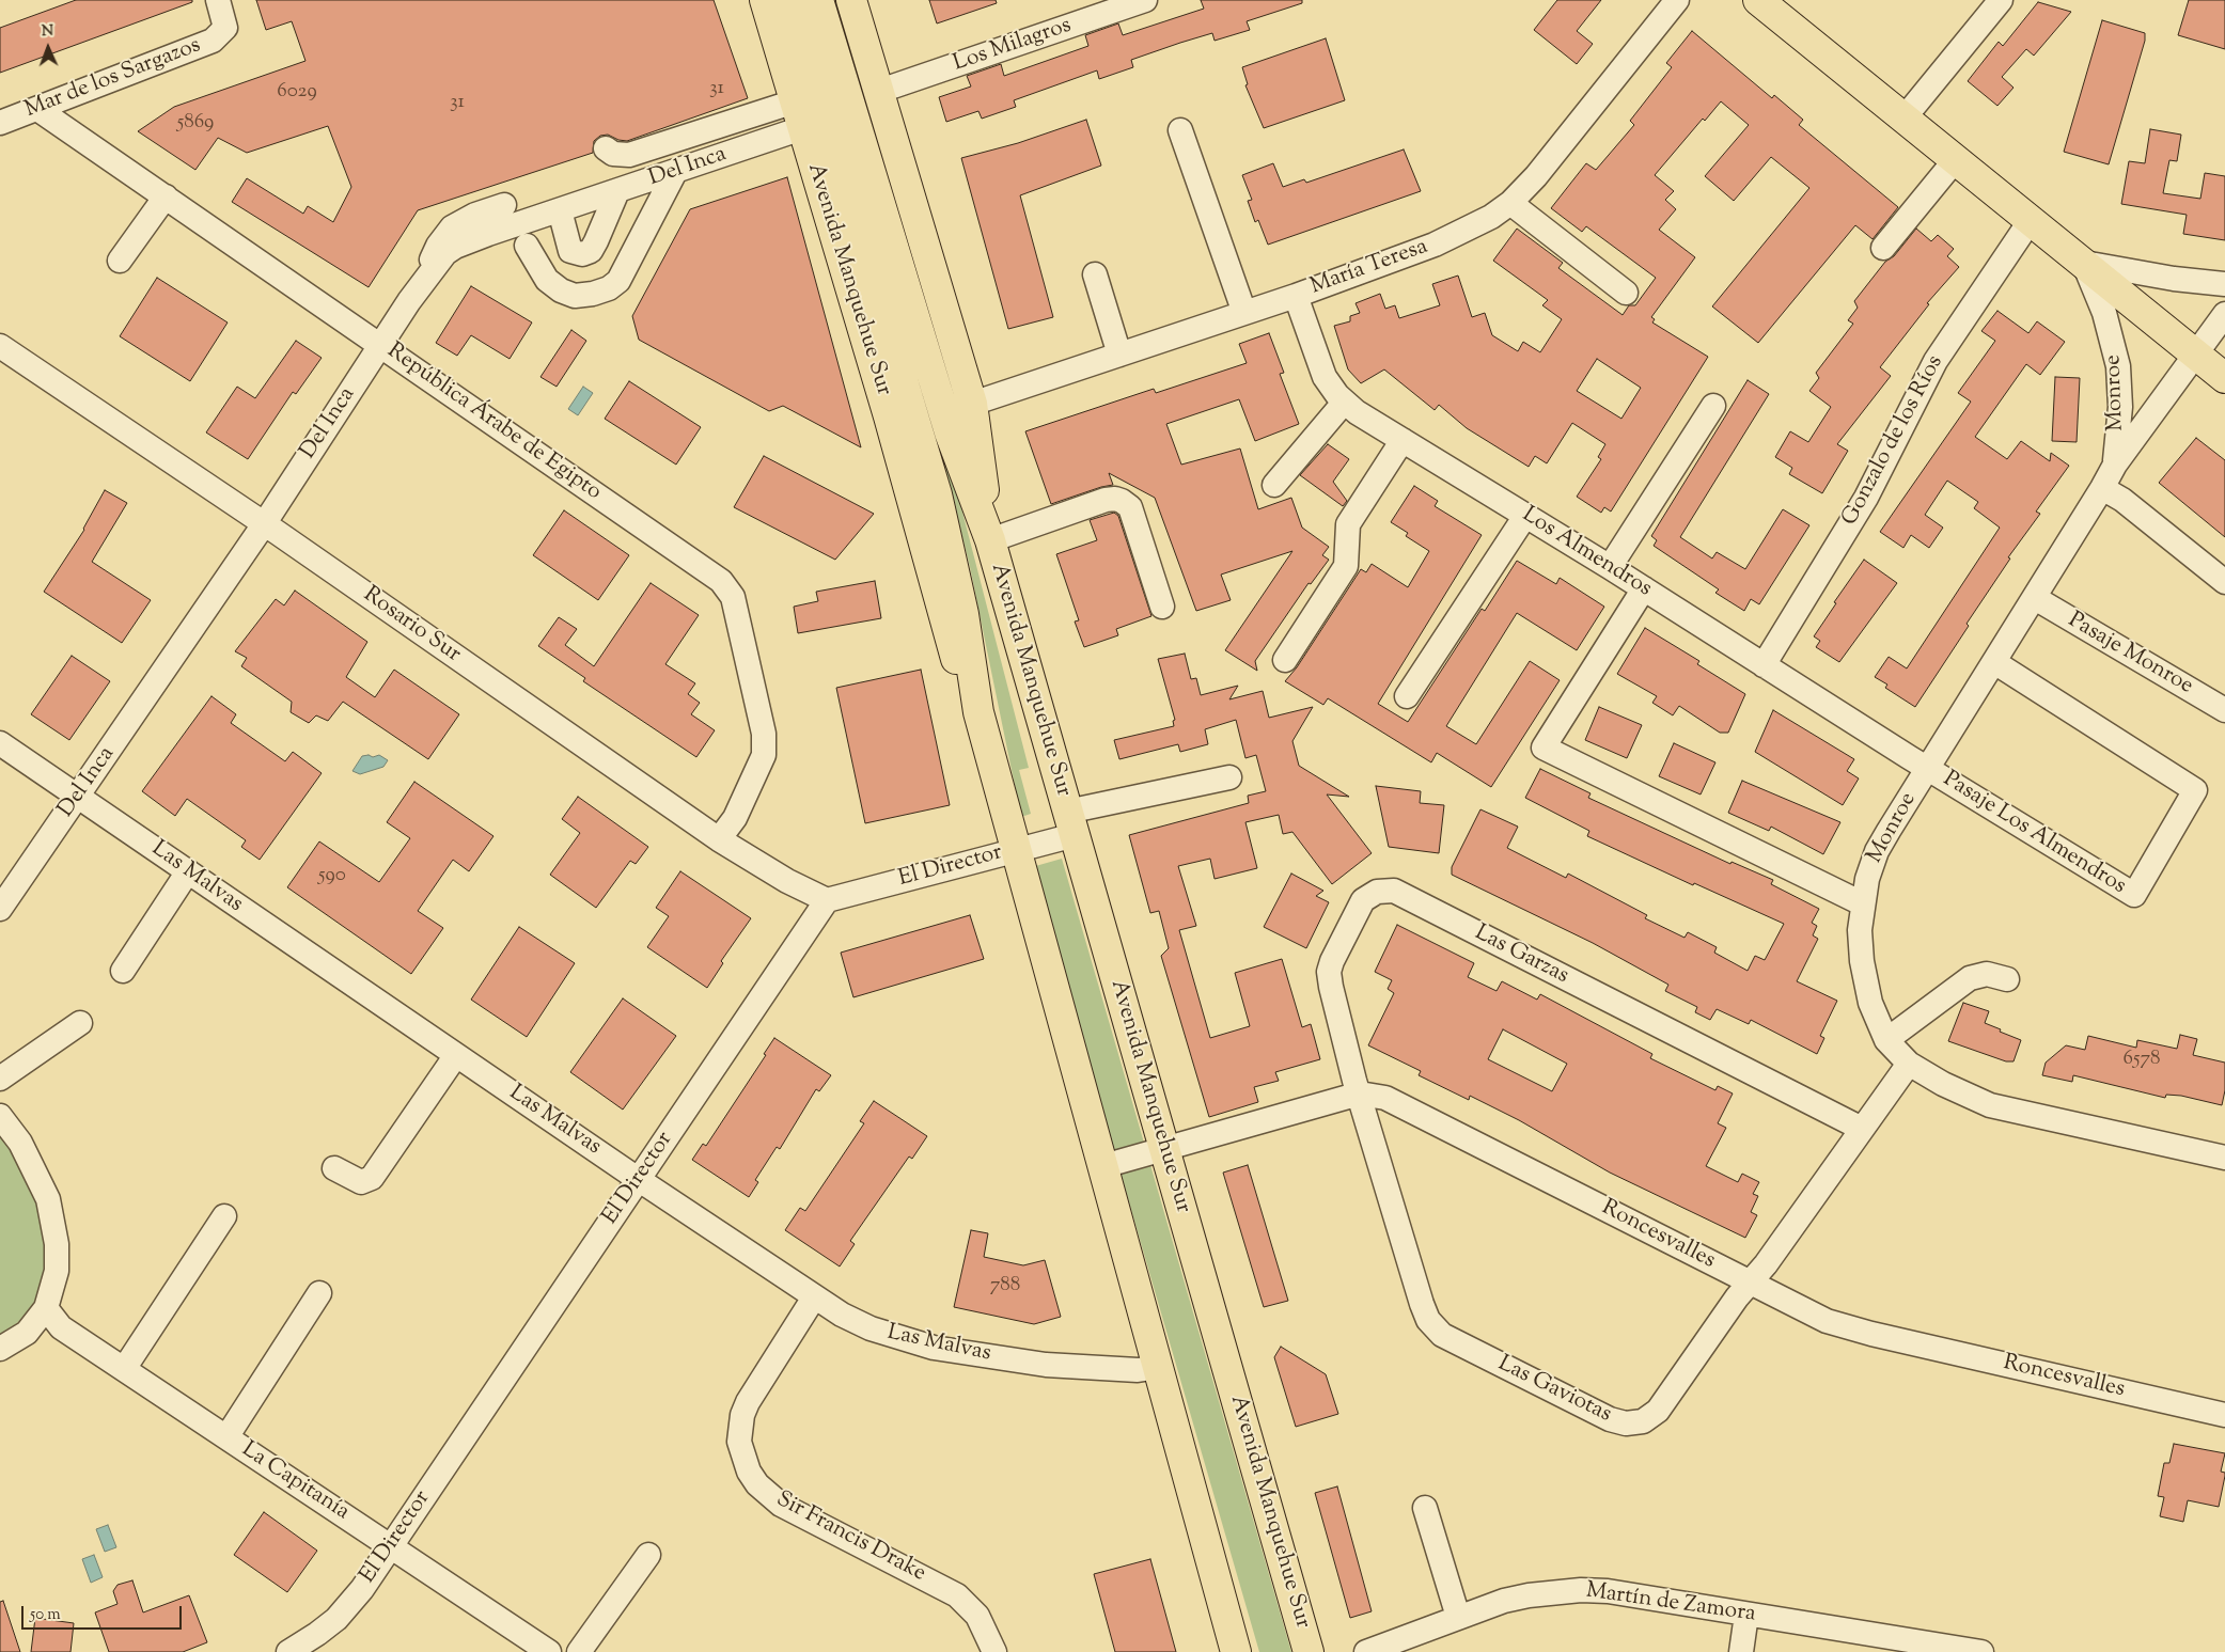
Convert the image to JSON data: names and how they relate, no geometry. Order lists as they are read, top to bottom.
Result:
{
  "streets": {
    "main road": ["Avenida Manquehue Sur"],
    "street": [
      "Los Milagros",
      "Mar de los Sargazos",
      "Del Inca",
      "María Teresa",
      "Monroe",
      "República Árabe de Egipto",
      "Gonzalo de los Ríos",
      "Los Almendros",
      "Rosario Sur",
      "Pasaje Monroe",
      "Pasaje Los Almendros",
      "El Director",
      "Las Malvas",
      "Las Garzas",
      "Roncesvalles",
      "Las Gaviotas",
      "La Capitanía",
      "Sir Francis Drake",
      "Martín de Zamora"
    ]
  },
  "crossings": [
    ["Los Milagros", "Avenida Manquehue Sur"],
    ["Mar de los Sargazos", "República Árabe de Egipto"],
    ["Del Inca", "Avenida Manquehue Sur"],
    ["Del Inca", "República Árabe de Egipto"],
    ["Del Inca", "Rosario Sur"],
    ["Del Inca", "Las Malvas"],
    ["María Teresa", "Avenida Manquehue Sur"],
    ["María Teresa", "Los Almendros"],
    ["Avenida Manquehue Sur", "El Director"],
    ["Avenida Manquehue Sur", "Las Malvas"],
    ["Avenida Manquehue Sur", "Roncesvalles"],
    ["Monroe", "Los Almendros"],
    ["Monroe", "Pasaje Monroe"],
    ["Monroe", "Pasaje Los Almendros"],
    ["Monroe", "Las Gaviotas"],
    ["República Árabe de Egipto", "Rosario Sur"],
    ["Gonzalo de los Ríos", "Los Almendros"],
    ["Los Almendros", "Pasaje Los Almendros"],
    ["Rosario Sur", "El Director"],
    ["El Director", "Las Malvas"],
    ["El Director", "La Capitanía"],
    ["Las Malvas", "Sir Francis Drake"],
    ["Las Garzas", "Roncesvalles"],
    ["Las Garzas", "Las Gaviotas"],
    ["Roncesvalles", "Las Gaviotas"]
  ],
  "house_numbers": [
    "31",
    "6029",
    "31",
    "5869",
    "590",
    "6578",
    "788"
  ],
  "scale_bar": "50 m",
  "north": "top"
}
